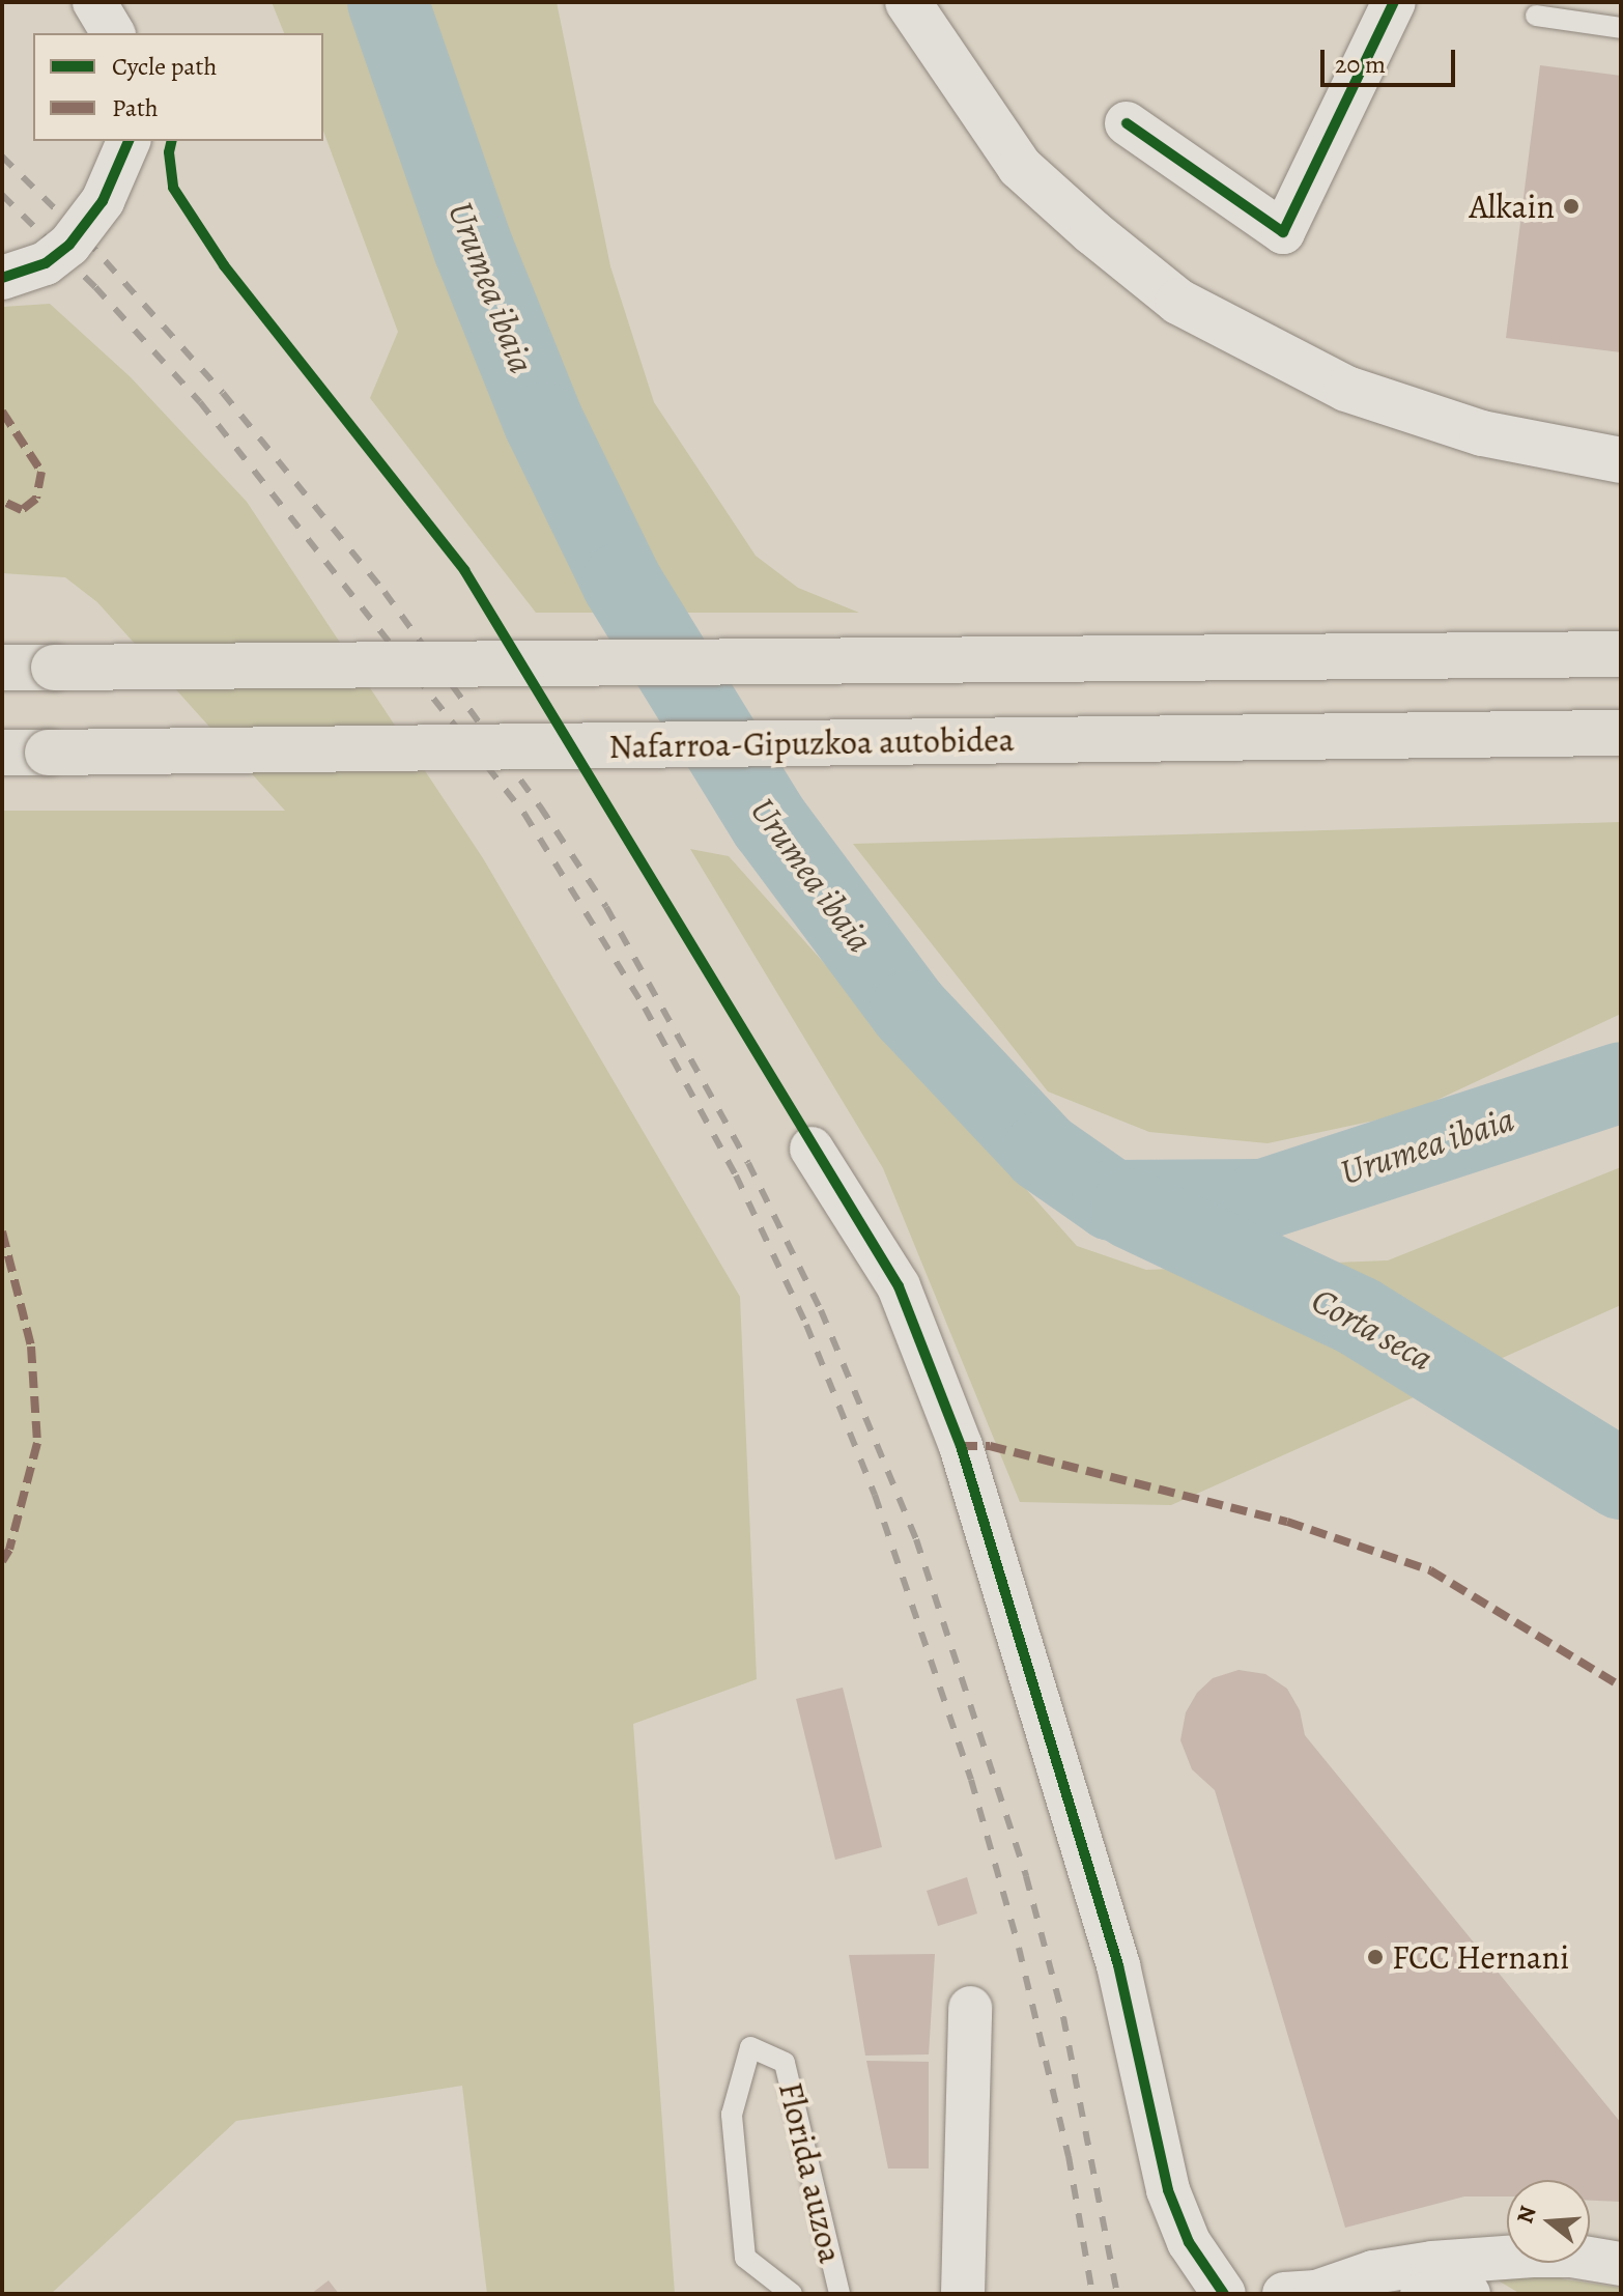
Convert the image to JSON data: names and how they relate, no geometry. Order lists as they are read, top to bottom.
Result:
{
  "streets": {
    "highway": ["Nafarroa-Gipuzkoa autobidea"],
    "lane": ["Florida auzoa"]
  },
  "water": ["Urumea ibaia", "Corta seca"],
  "places": ["Alkain", "FCC Hernani"],
  "legend": ["Cycle path", "Path"],
  "scale_bar": "20 m",
  "north": "left"
}
